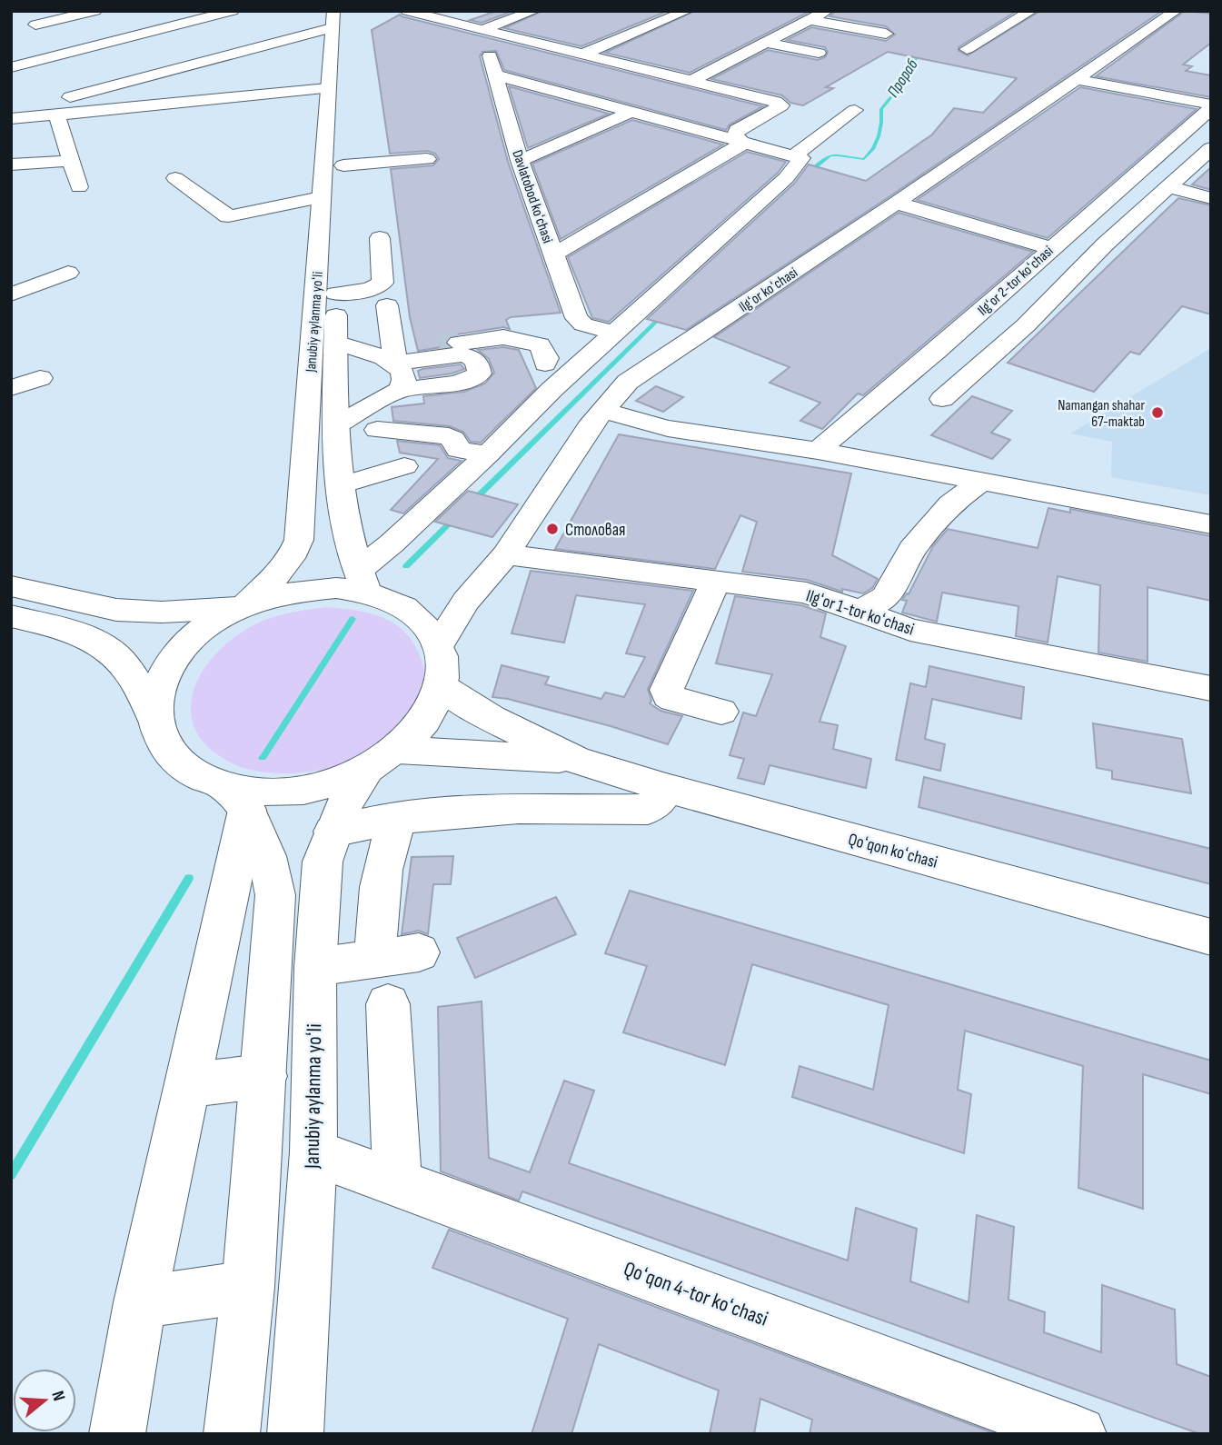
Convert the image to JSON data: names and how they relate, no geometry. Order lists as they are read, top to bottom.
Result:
{
  "streets": {
    "main road": [
      "Davlatobod koʻchasi",
      "Ilgʻor 2-tor koʻchasi",
      "Ilgʻor koʻchasi",
      "Janubiy aylanma yoʻli",
      "Ilgʻor 1-tor koʻchasi",
      "Qoʻqon koʻchasi",
      "Qoʻqon 4-tor koʻchasi"
    ]
  },
  "crossings": [
    ["Ilgʻor koʻchasi", "Ilgʻor 1-tor koʻchasi"],
    ["Janubiy aylanma yoʻli", "Qoʻqon 4-tor koʻchasi"]
  ],
  "water": ["Прораб"],
  "places": ["Namangan shahar 67-maktab", "Столовая"],
  "north": "right"
}
